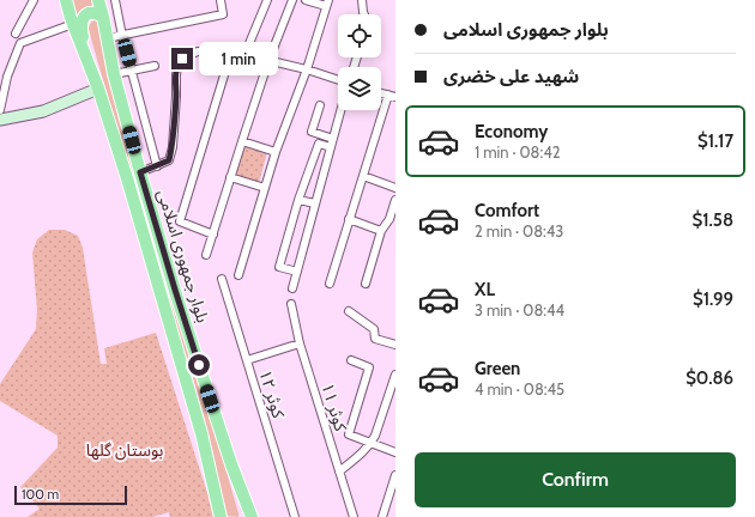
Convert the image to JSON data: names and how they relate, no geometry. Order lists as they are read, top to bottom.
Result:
{
  "streets": {
    "main road": ["بلوار جمهوری اسلامی"],
    "street": ["کوثر ۱۲", "کوثر ۱۱"]
  },
  "parks": ["بوستان گلها"],
  "scale_bar": "100 m",
  "page": {
    "banner": ["بلوار جمهوری اسلامی", "شهید علی خضری"],
    "bubble": "1 min",
    "list": [
      {
        "name": "Economy",
        "note": "1 min · 08:42",
        "value": "$1.17"
      },
      {
        "name": "Comfort",
        "note": "2 min · 08:43",
        "value": "$1.58"
      },
      {
        "name": "XL",
        "note": "3 min · 08:44",
        "value": "$1.99"
      },
      {
        "name": "Green",
        "note": "4 min · 08:45",
        "value": "$0.86"
      }
    ],
    "buttons": "Confirm",
    "scale": "100 m"
  }
}
